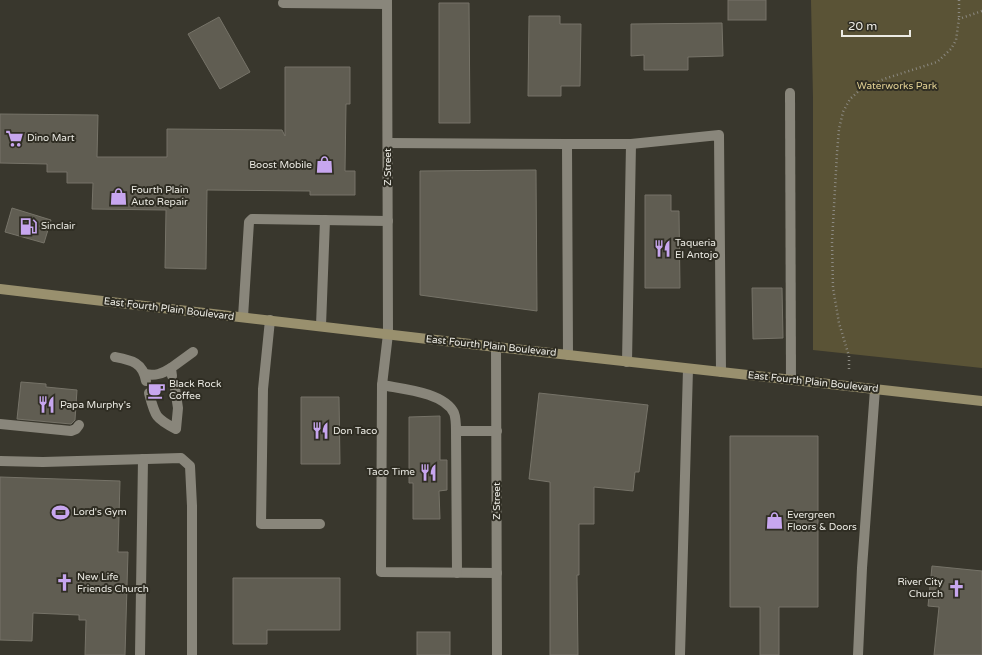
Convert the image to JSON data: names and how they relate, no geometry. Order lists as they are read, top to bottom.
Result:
{
  "streets": {
    "main road": ["East Fourth Plain Boulevard"],
    "street": ["Z Street"]
  },
  "crossings": [
    ["Z Street", "East Fourth Plain Boulevard"]
  ],
  "parks": ["Waterworks Park"],
  "places": {
    "supermarket": ["Dino Mart"],
    "shop": ["Boost Mobile", "Fourth Plain Auto Repair", "Evergreen Floors & Doors"],
    "fuel station": ["Sinclair"],
    "restaurant": [
      "Taqueria El Antojo",
      "Papa Murphy's",
      "Don Taco",
      "Taco Time"
    ],
    "cafe": ["Black Rock Coffee"],
    "sports": ["Lord's Gym"],
    "church": ["New Life Friends Church", "River City Church"]
  },
  "scale_bar": "20 m"
}
